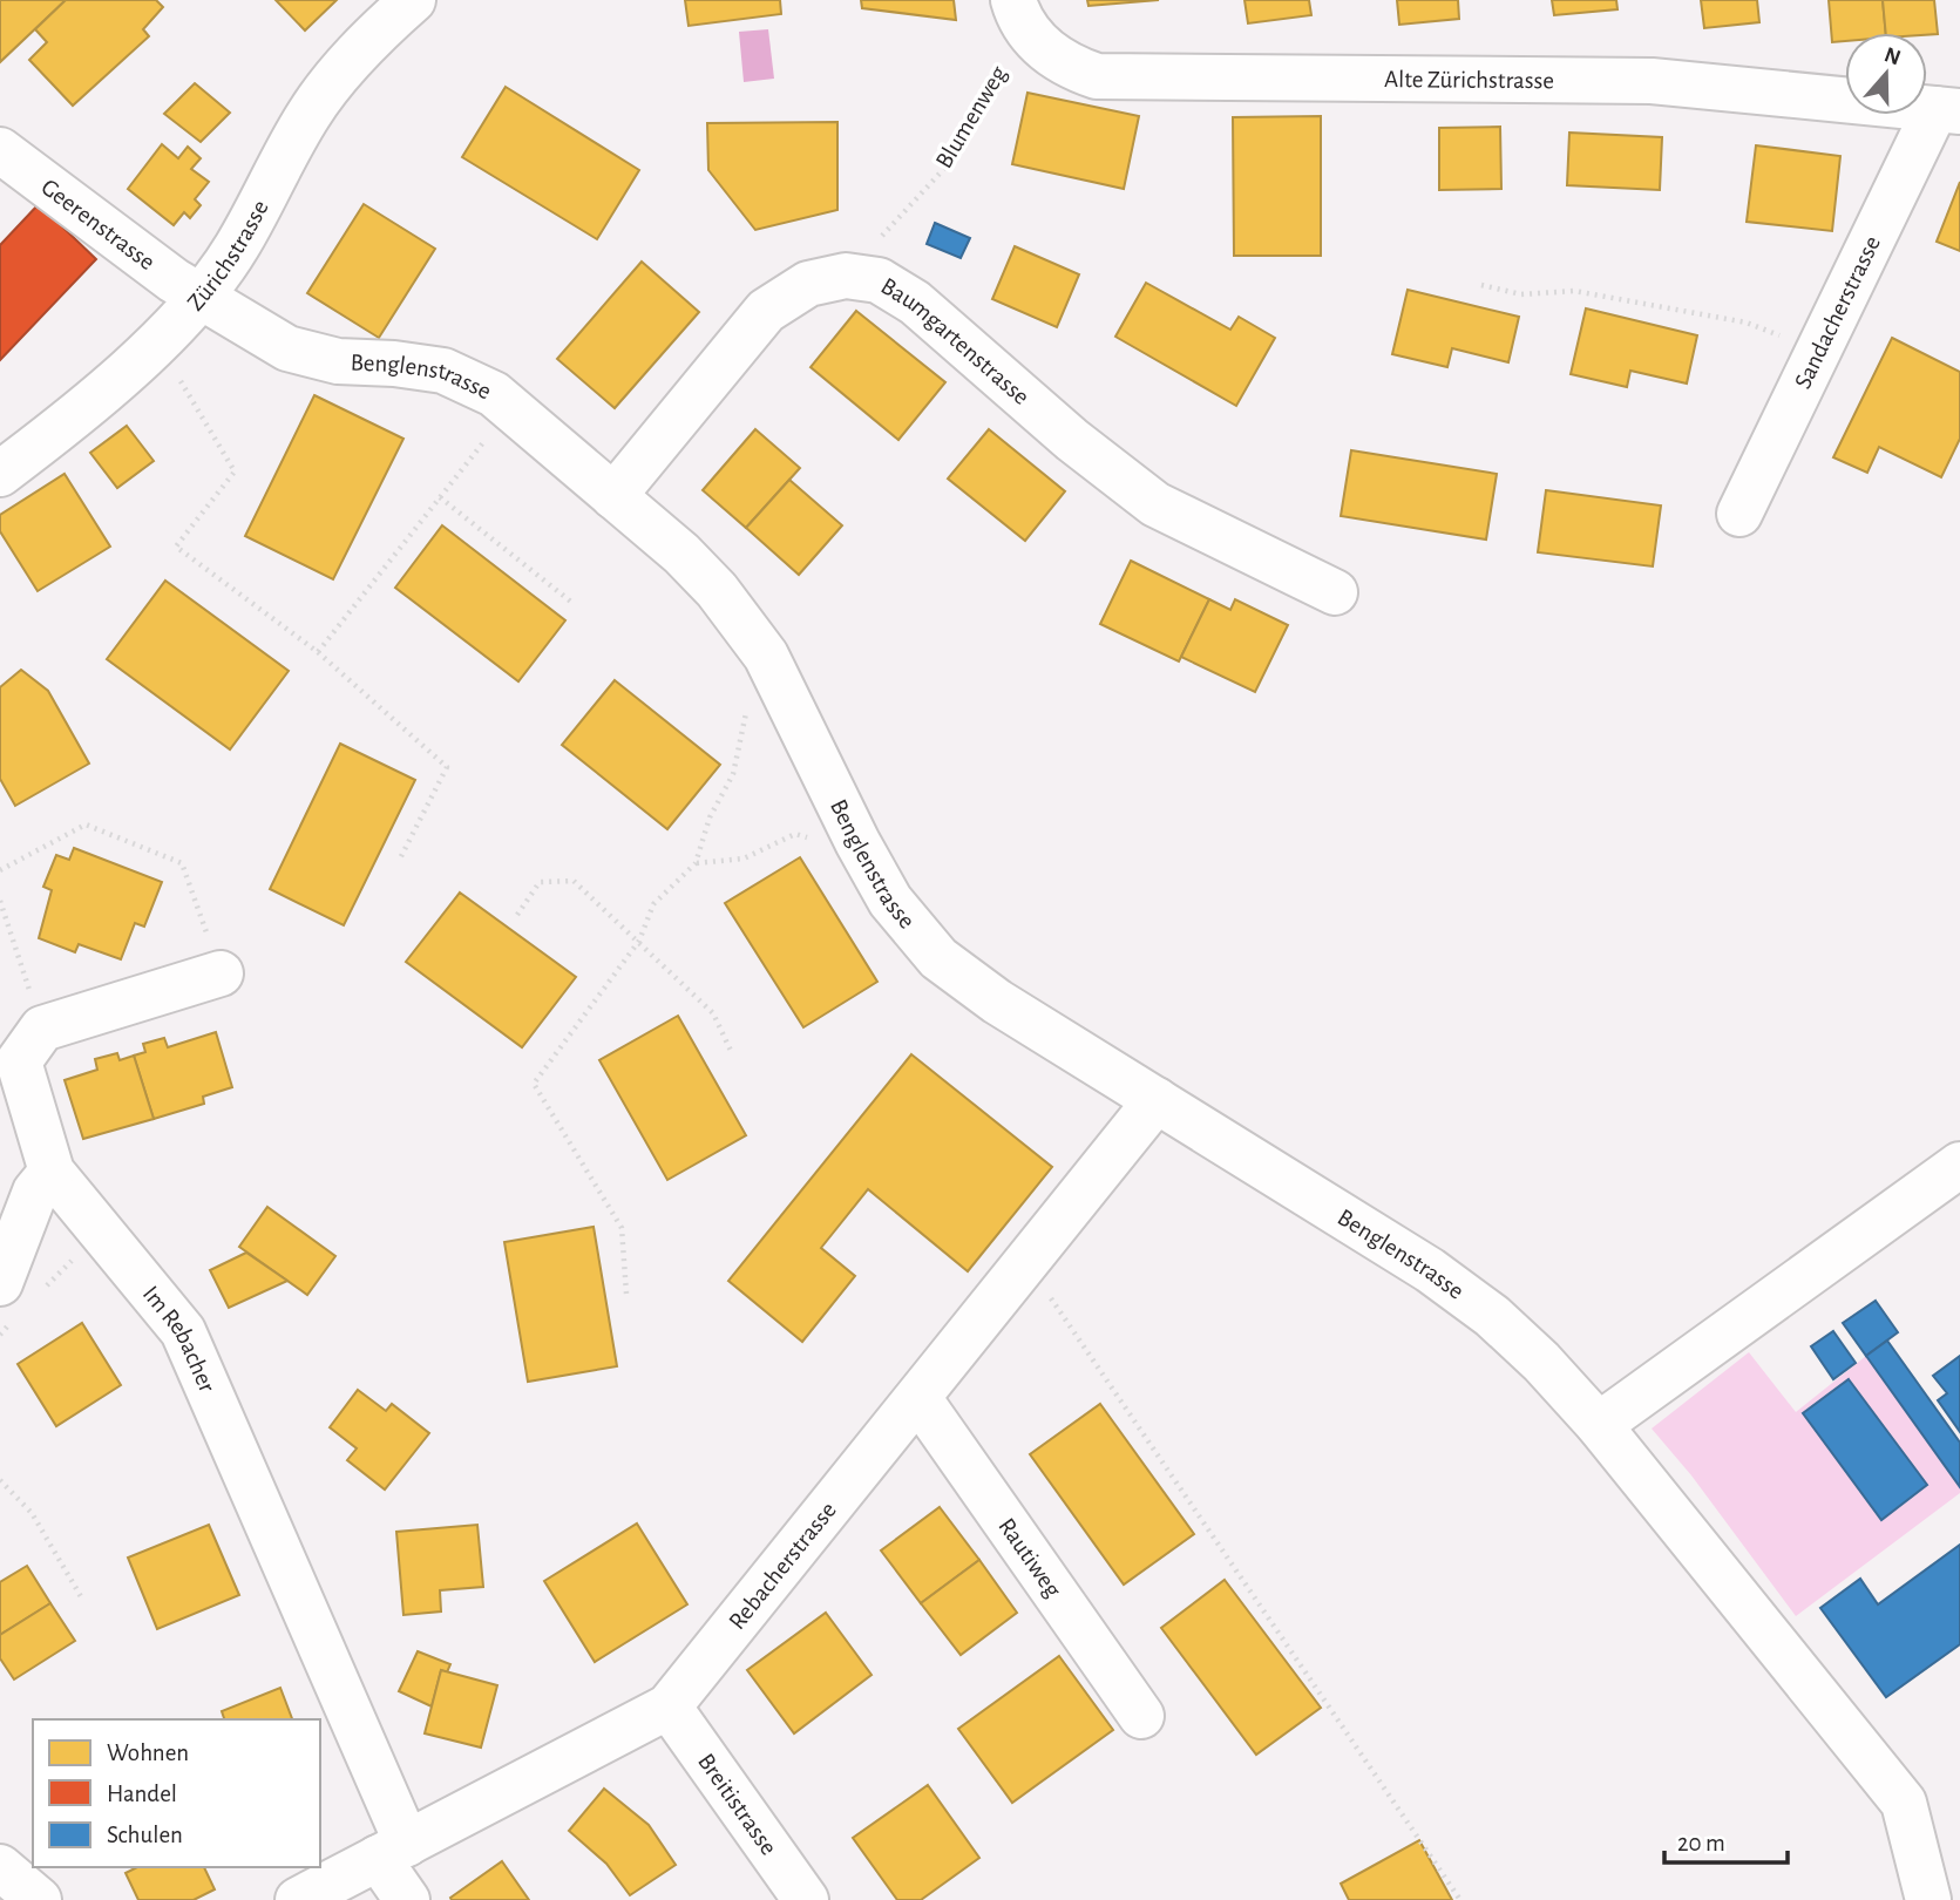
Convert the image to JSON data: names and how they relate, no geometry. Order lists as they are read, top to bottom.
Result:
{
  "streets": {
    "street": [
      "Alte Zürichstrasse",
      "Geerenstrasse",
      "Zürichstrasse",
      "Sandacherstrasse",
      "Baumgartenstrasse",
      "Benglenstrasse",
      "Im Rebacher",
      "Rautiweg",
      "Rebacherstrasse",
      "Breitistrasse"
    ],
    "path": ["Blumenweg"]
  },
  "crossings": [
    ["Alte Zürichstrasse", "Blumenweg"],
    ["Alte Zürichstrasse", "Sandacherstrasse"],
    ["Blumenweg", "Baumgartenstrasse"],
    ["Geerenstrasse", "Zürichstrasse"],
    ["Geerenstrasse", "Benglenstrasse"],
    ["Zürichstrasse", "Benglenstrasse"],
    ["Baumgartenstrasse", "Benglenstrasse"],
    ["Benglenstrasse", "Rebacherstrasse"],
    ["Im Rebacher", "Rebacherstrasse"],
    ["Rautiweg", "Rebacherstrasse"],
    ["Rebacherstrasse", "Breitistrasse"]
  ],
  "legend": ["Wohnen", "Handel", "Schulen"],
  "scale_bar": "20 m",
  "north": "top"
}
